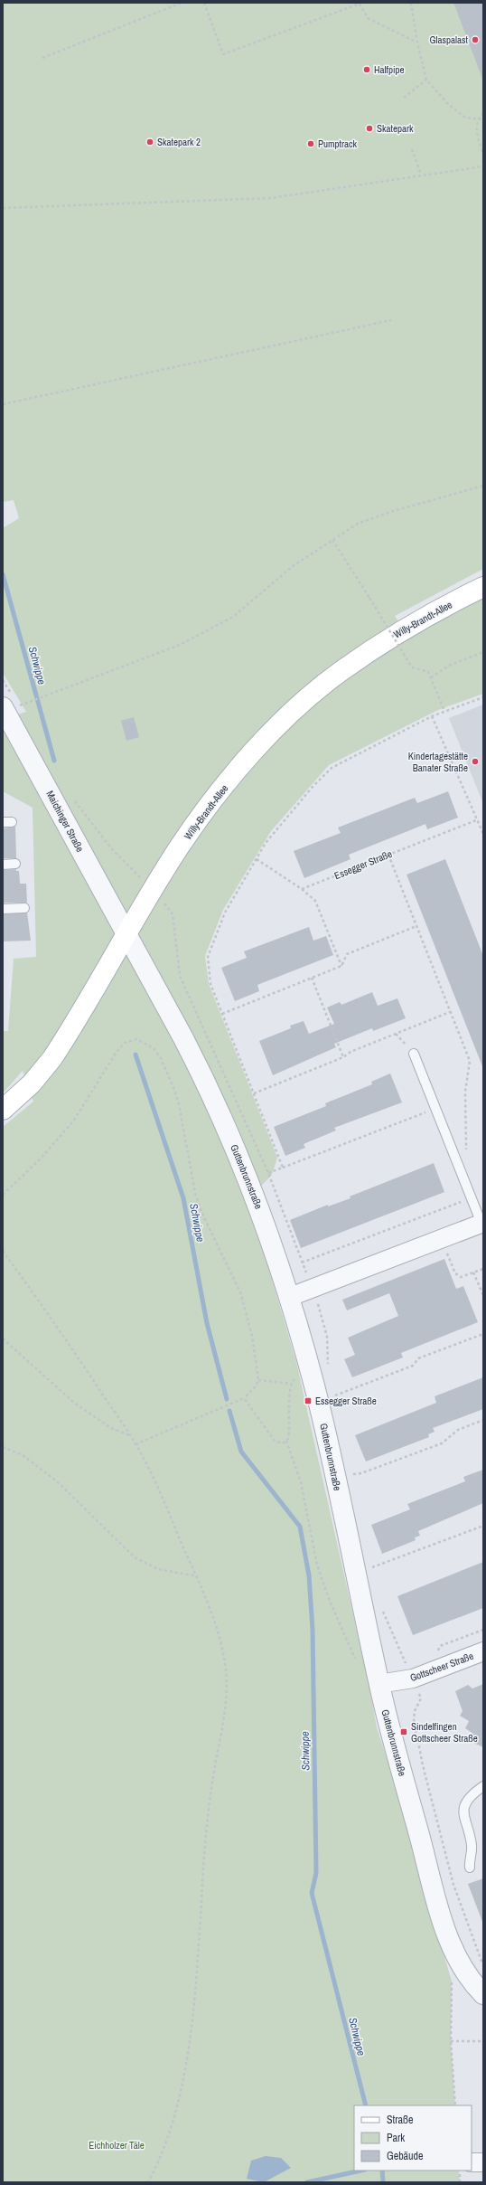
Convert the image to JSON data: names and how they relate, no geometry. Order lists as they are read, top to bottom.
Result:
{
  "streets": {
    "main road": ["Willy-Brandt-Allee"],
    "street": ["Maichinger Straße", "Guttenbrunnstraße", "Gottscheer Straße"],
    "path": ["Essegger Straße"]
  },
  "crossings": [
    ["Willy-Brandt-Allee", "Maichinger Straße"],
    ["Willy-Brandt-Allee", "Guttenbrunnstraße"],
    ["Maichinger Straße", "Guttenbrunnstraße"],
    ["Guttenbrunnstraße", "Gottscheer Straße"]
  ],
  "water": ["Schwippe"],
  "parks": ["Eichholzer Täle"],
  "places": {
    "other": [
      "Glaspalast",
      "Halfpipe",
      "Skatepark",
      "Skatepark 2",
      "Pumptrack",
      "Kindertagestätte Banater Straße"
    ],
    "transit": ["Essegger Straße", "Sindelfingen Gottscheer Straße"]
  },
  "legend": ["Straße", "Park", "Gebäude"]
}
